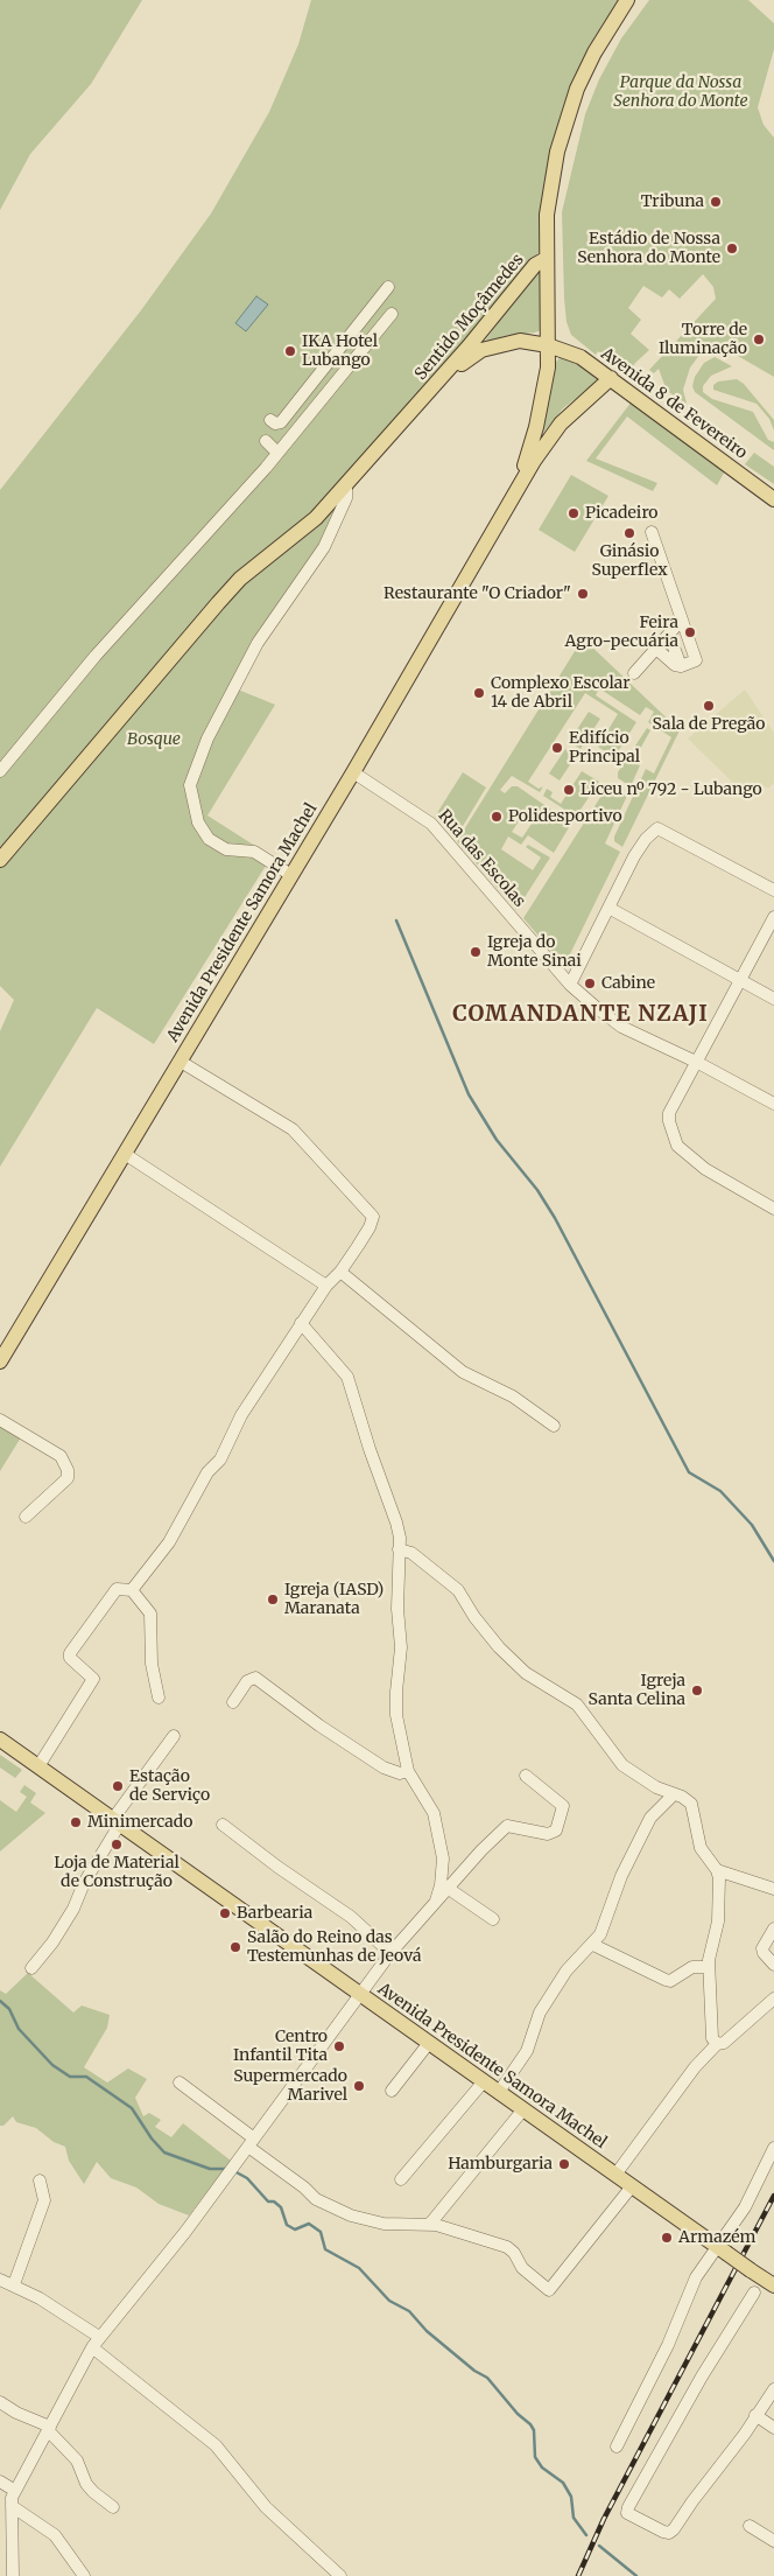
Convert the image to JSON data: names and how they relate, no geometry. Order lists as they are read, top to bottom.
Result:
{
  "streets": {
    "main road": ["Sentido Moçâmedes", "Avenida 8 de Fevereiro", "Avenida Presidente Samora Machel"],
    "street": ["Rua das Escolas"]
  },
  "crossings": [
    ["Sentido Moçâmedes", "Avenida 8 de Fevereiro"],
    ["Sentido Moçâmedes", "Avenida Presidente Samora Machel"],
    ["Avenida 8 de Fevereiro", "Avenida Presidente Samora Machel"],
    ["Rua das Escolas", "Avenida Presidente Samora Machel"]
  ],
  "districts": ["COMANDANTE NZAJI"],
  "parks": ["Parque da Nossa Senhora do Monte", "Bosque"],
  "places": [
    "Tribuna",
    "Estádio de Nossa Senhora do Monte",
    "Torre de Iluminação",
    "IKA Hotel Lubango",
    "Picadeiro",
    "Ginásio Superflex",
    "Restaurante \"O Criador\"",
    "Feira Agro-pecuária",
    "Complexo Escolar 14 de Abril",
    "Sala de Pregão",
    "Edifício Principal",
    "Liceu nº 792 - Lubango",
    "Polidesportivo",
    "Igreja do Monte Sinai",
    "Cabine",
    "Igreja (IASD) Maranata",
    "Igreja Santa Celina",
    "Estação de Serviço",
    "Minimercado",
    "Loja de Material de Construção",
    "Barbearia",
    "Salão do Reino das Testemunhas de Jeová",
    "Centro Infantil Tita",
    "Supermercado Marivel",
    "Hamburgaria",
    "Armazém"
  ]
}
